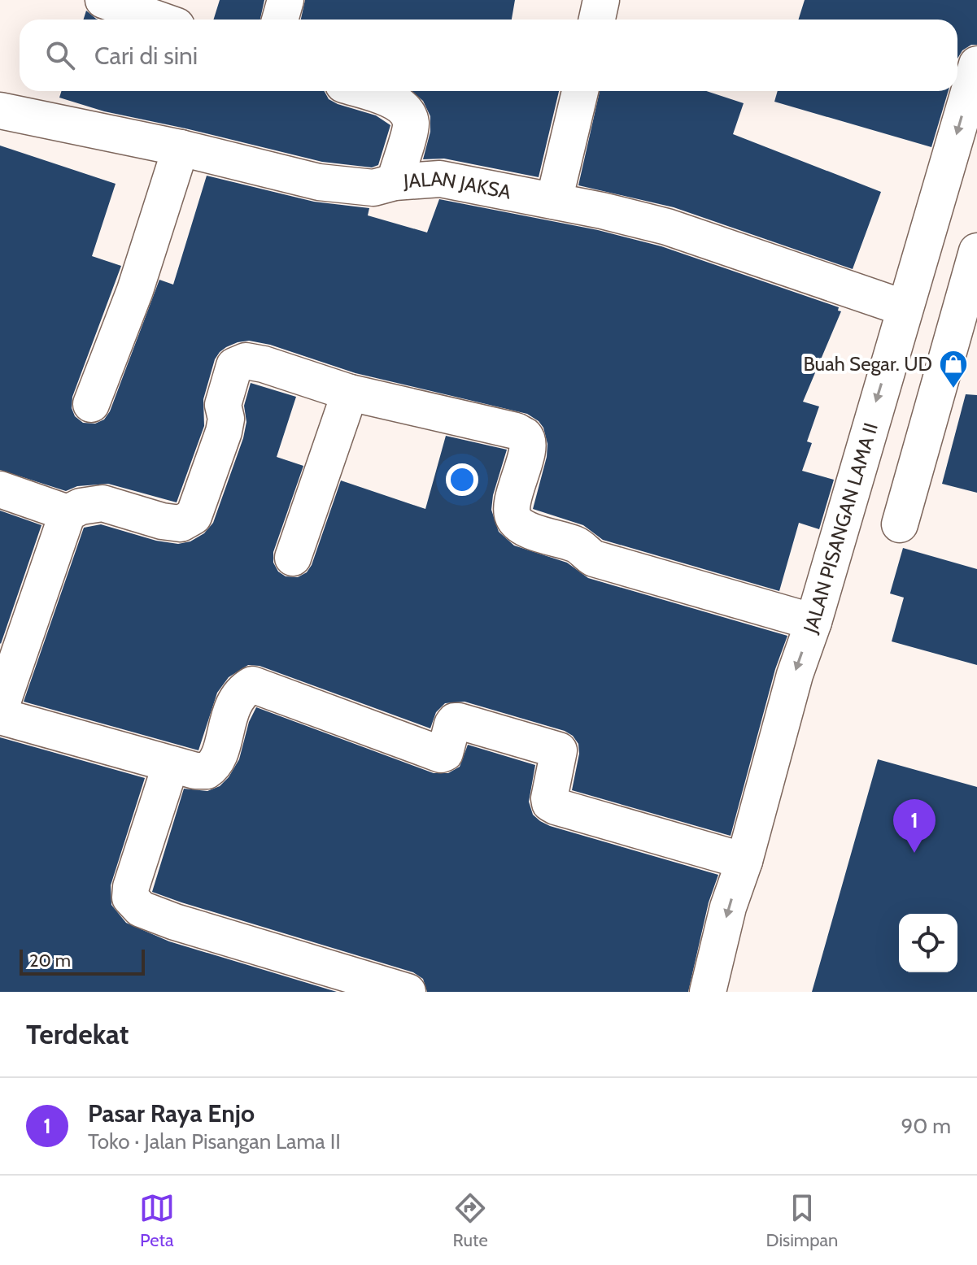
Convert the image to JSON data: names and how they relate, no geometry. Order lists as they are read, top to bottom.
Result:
{
  "streets": {
    "street": ["JALAN JAKSA", "JALAN PISANGAN LAMA II"]
  },
  "crossings": [
    ["JALAN JAKSA", "JALAN PISANGAN LAMA II"]
  ],
  "one_way": ["JALAN PISANGAN LAMA II"],
  "places": {
    "shop": ["Buah Segar. UD"]
  },
  "scale_bar": "20 m",
  "page": {
    "search": "Cari di sini",
    "pins": "1",
    "scale": "20 m",
    "heading": "Terdekat",
    "list": [
      {
        "mark": "1",
        "name": "Pasar Raya Enjo",
        "note": "Toko · Jalan Pisangan Lama II",
        "value": "90 m"
      }
    ],
    "nav": ["Peta", "Rute", "Disimpan"]
  }
}
